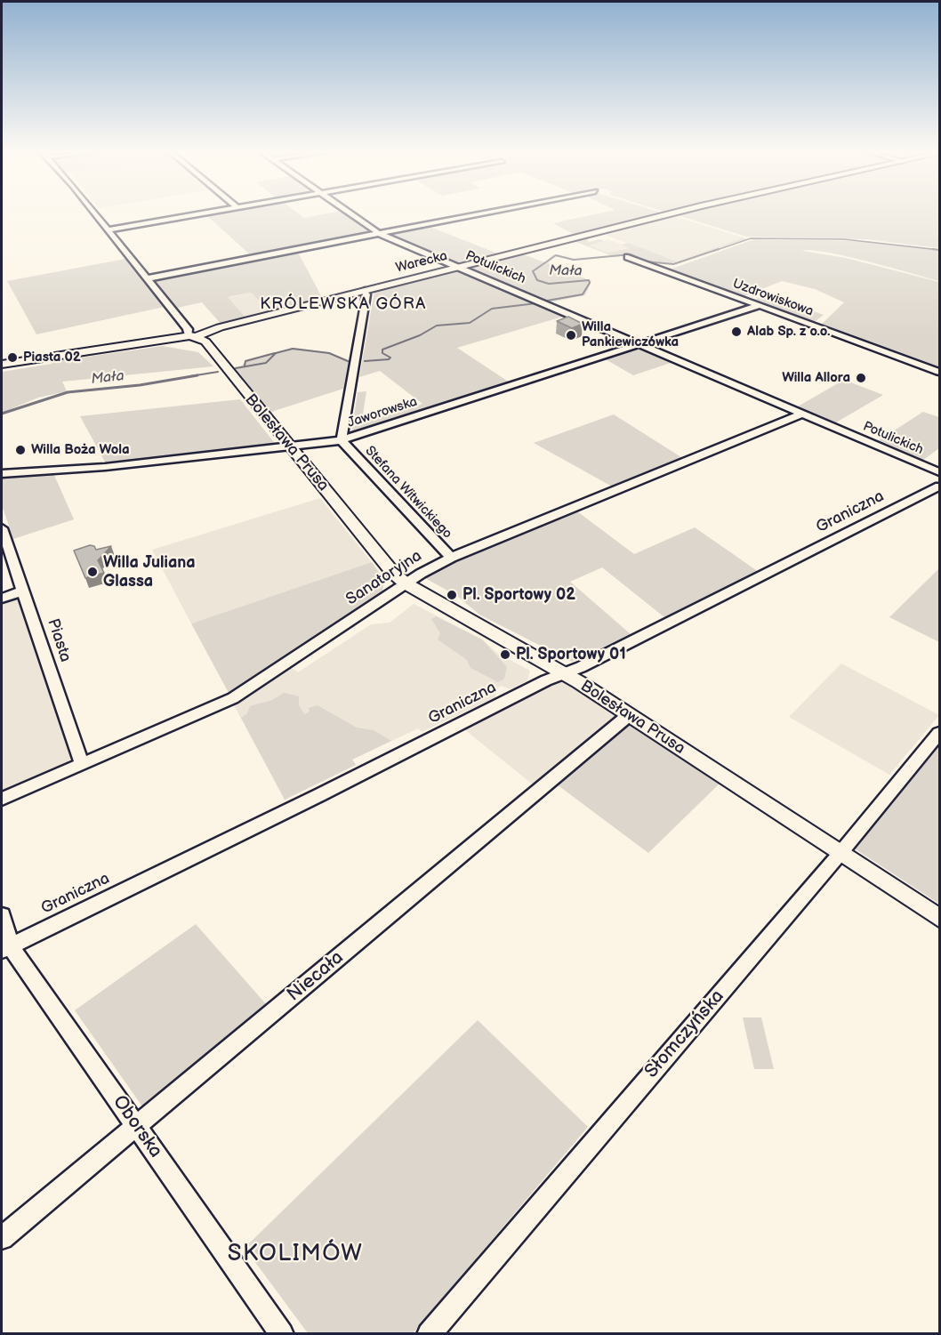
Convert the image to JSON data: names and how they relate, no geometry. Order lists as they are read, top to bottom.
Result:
{
  "streets": {
    "street": [
      "Warecka",
      "Potulickich",
      "Uzdrowiskowa",
      "Jaworowska",
      "Bolesława Prusa",
      "Stefana Witwickiego",
      "Graniczna",
      "Sanatoryjna",
      "Piasta",
      "Niecała",
      "Słomczyńska",
      "Oborska"
    ]
  },
  "crossings": [
    ["Warecka", "Potulickich"],
    ["Warecka", "Bolesława Prusa"],
    ["Potulickich", "Jaworowska"],
    ["Potulickich", "Sanatoryjna"],
    ["Uzdrowiskowa", "Jaworowska"],
    ["Jaworowska", "Bolesława Prusa"],
    ["Jaworowska", "Stefana Witwickiego"],
    ["Bolesława Prusa", "Graniczna"],
    ["Bolesława Prusa", "Sanatoryjna"],
    ["Bolesława Prusa", "Niecała"],
    ["Bolesława Prusa", "Słomczyńska"],
    ["Stefana Witwickiego", "Sanatoryjna"],
    ["Graniczna", "Oborska"],
    ["Sanatoryjna", "Piasta"],
    ["Niecała", "Oborska"]
  ],
  "districts": ["KRÓLEWSKA GÓRA", "SKOLIMÓW"],
  "water": ["Mała"],
  "places": [
    "Alab Sp. z o.o.",
    "Willa Pankiewiczówka",
    "Piasta 02",
    "Willa Allora",
    "Willa Boża Wola",
    "Willa Juliana Glassa",
    "Pl. Sportowy 02",
    "Pl. Sportowy 01"
  ]
}
